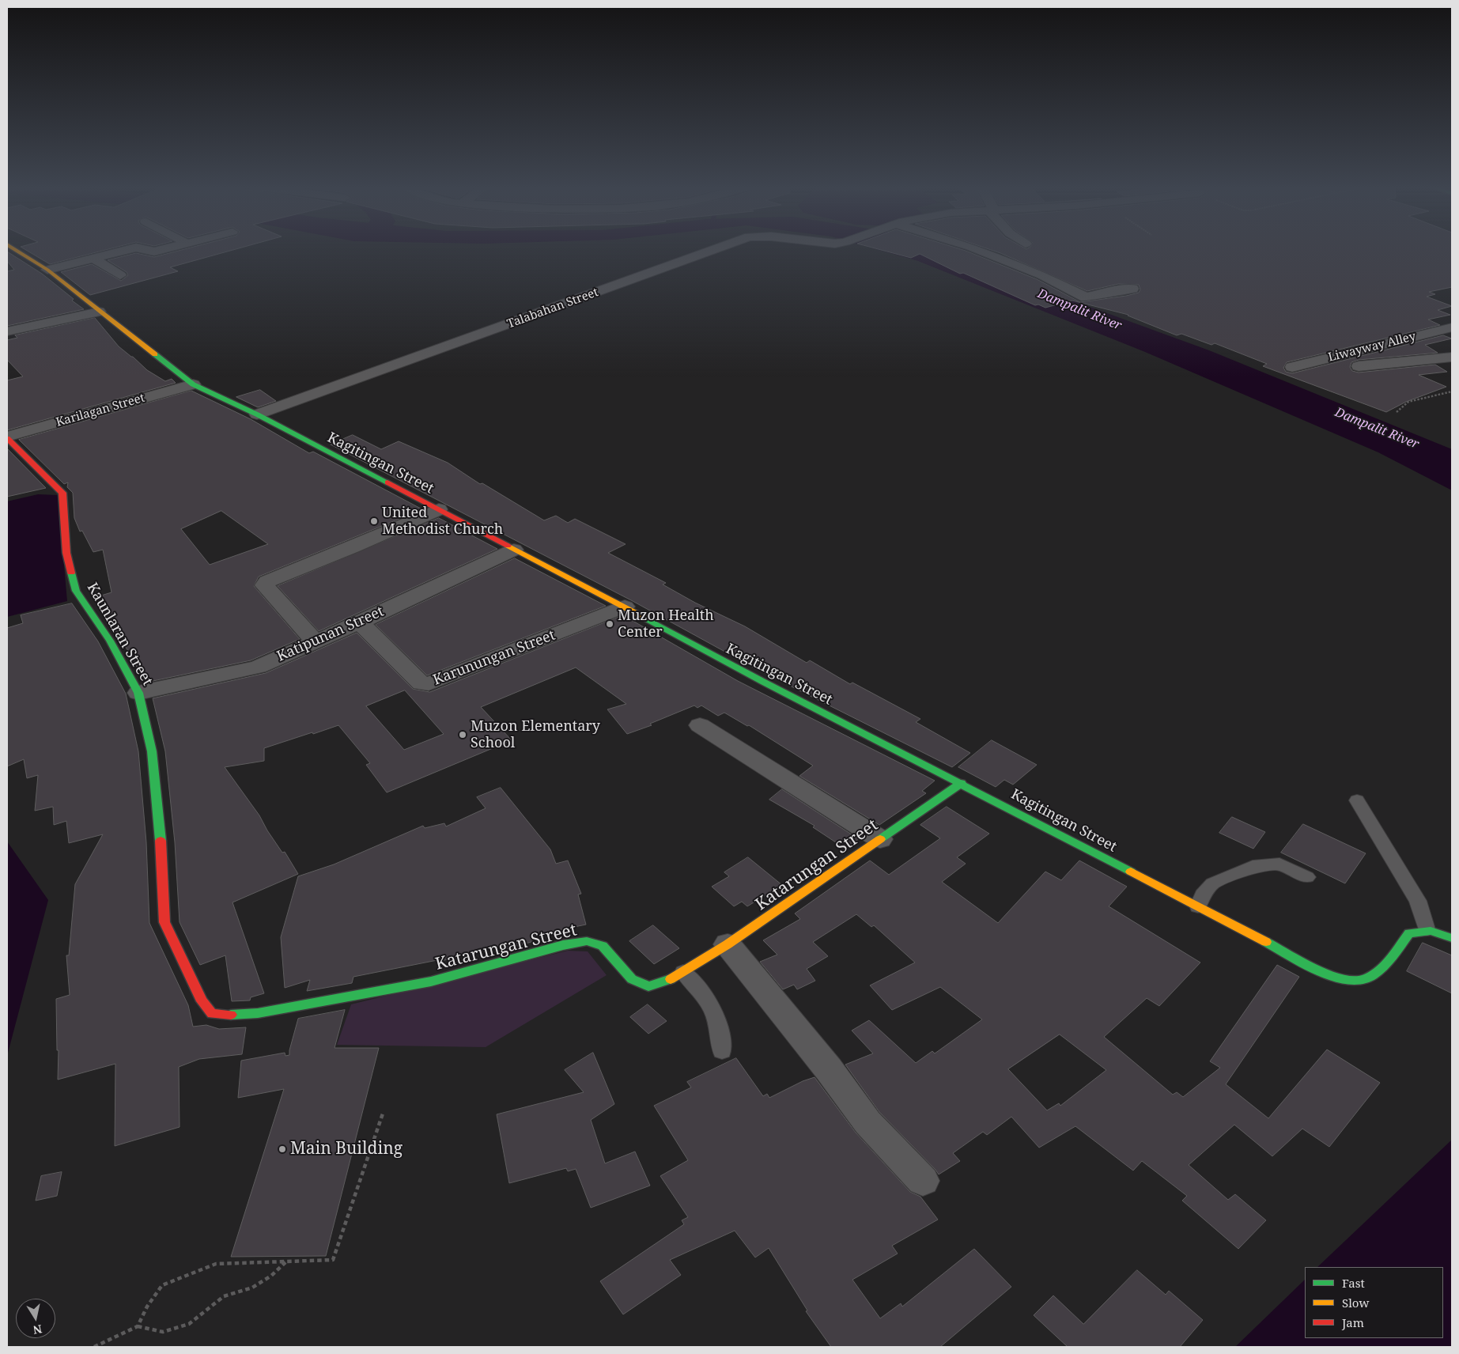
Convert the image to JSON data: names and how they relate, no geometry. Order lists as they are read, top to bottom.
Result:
{
  "streets": {
    "street": [
      "Talabahan Street",
      "Liwayway Alley",
      "Karilagan Street",
      "Kagitingan Street",
      "Kaunlaran Street",
      "Katipunan Street",
      "Karunungan Street",
      "Katarungan Street"
    ]
  },
  "crossings": [
    ["Talabahan Street", "Kagitingan Street"],
    ["Karilagan Street", "Kagitingan Street"],
    ["Karilagan Street", "Kaunlaran Street"],
    ["Kagitingan Street", "Katipunan Street"],
    ["Kagitingan Street", "Karunungan Street"],
    ["Kagitingan Street", "Katarungan Street"],
    ["Kaunlaran Street", "Katipunan Street"],
    ["Kaunlaran Street", "Katarungan Street"],
    ["Katipunan Street", "Karunungan Street"]
  ],
  "water": ["Dampalit River"],
  "places": [
    "United Methodist Church",
    "Muzon Health Center",
    "Muzon Elementary School",
    "Main Building"
  ],
  "legend": ["Fast", "Slow", "Jam"],
  "north": "bottom"
}
